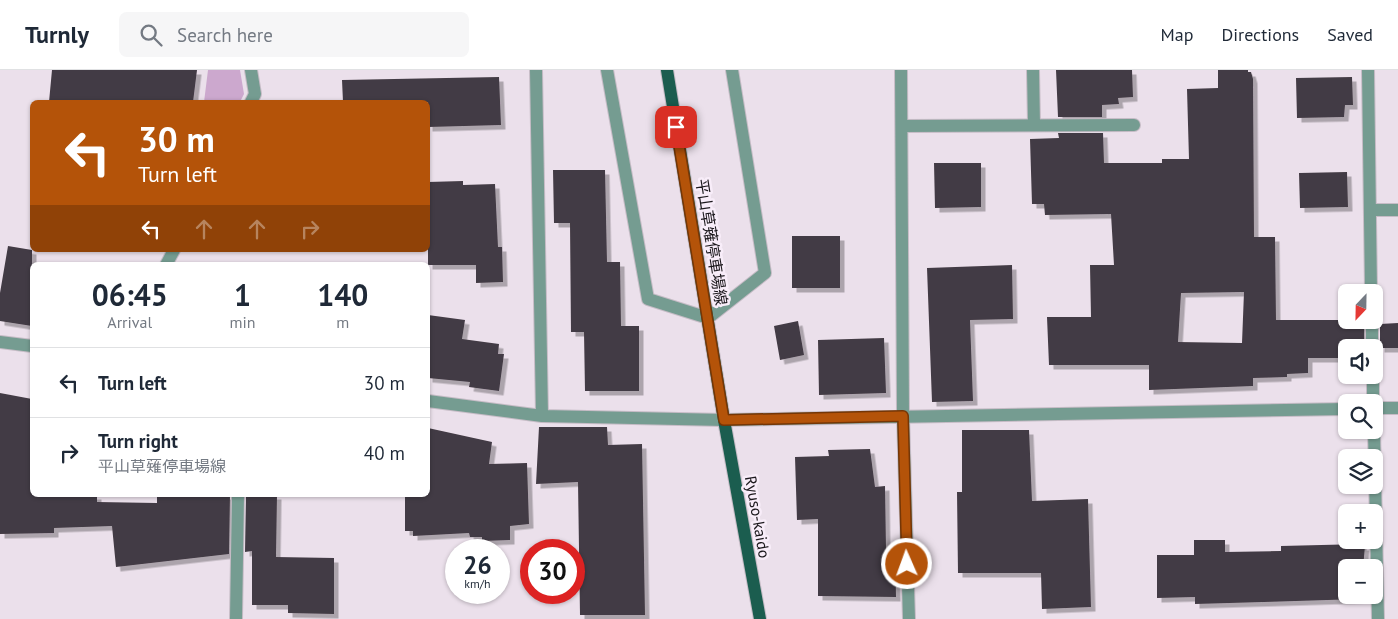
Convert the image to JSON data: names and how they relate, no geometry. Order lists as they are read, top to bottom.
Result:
{
  "streets": {
    "main road": ["平山草薙停車場線", "Ryuso-kaido"]
  },
  "crossings": [
    ["平山草薙停車場線", "Ryuso-kaido"]
  ],
  "north": "bottom",
  "page": {
    "header": "Turnly",
    "search": "Search here",
    "nav": ["Map", "Directions", "Saved"],
    "turn": ["30 m", "Turn left"],
    "eta": [
      "06:45",
      "Arrival",
      "1",
      "min",
      "140",
      "m"
    ],
    "map_buttons": ["+", "−"],
    "list": [
      {
        "name": "Turn left",
        "value": "30 m"
      },
      {
        "name": "Turn right",
        "note": "平山草薙停車場線",
        "value": "40 m"
      }
    ],
    "speed": "26 km/h",
    "limit": "30"
  }
}
